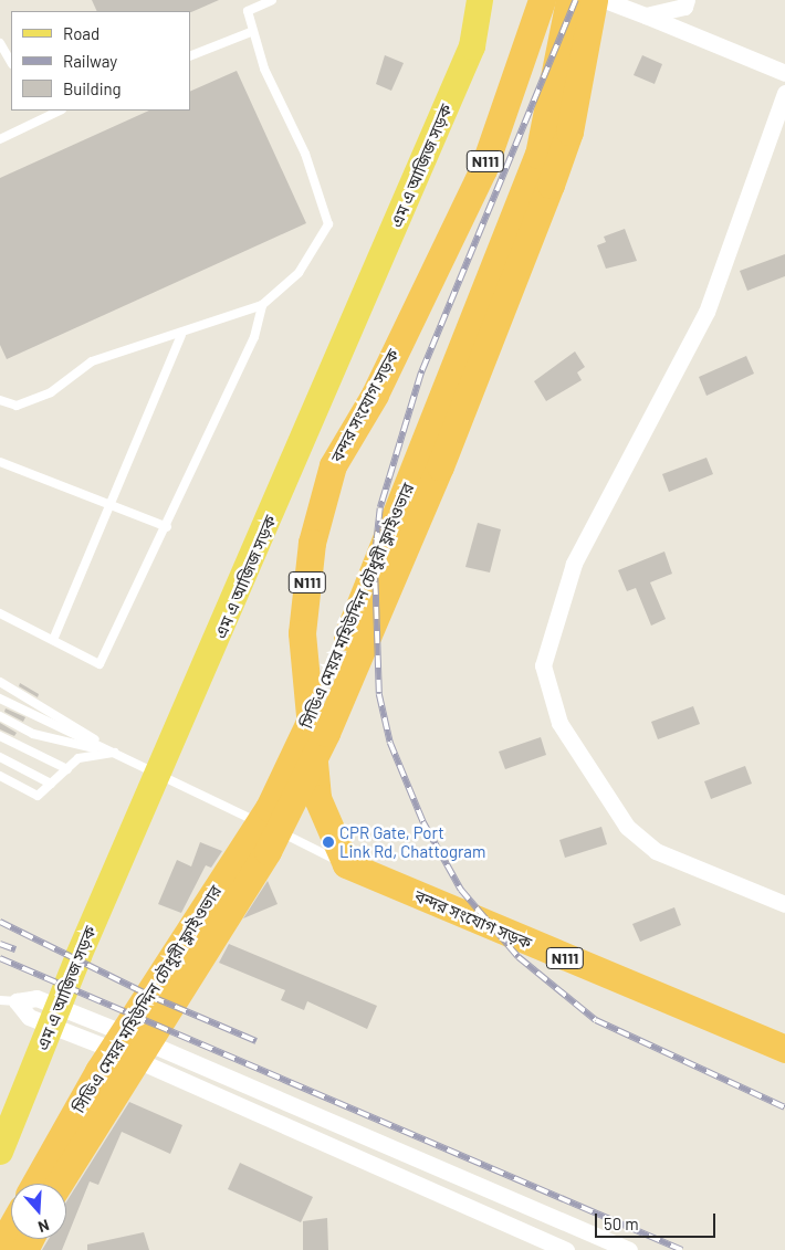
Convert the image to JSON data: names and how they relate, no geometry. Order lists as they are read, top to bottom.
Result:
{
  "streets": {
    "highway": ["N111", "বন্দর সংযোগ সড়ক", "সিডিএ মেয়র মহিউদ্দিন চৌধুরী ফ্লাইওভার"],
    "main road": ["এম এ আজিজ সড়ক"]
  },
  "places": ["CPR Gate, Port Link Rd, Chattogram"],
  "legend": ["Road", "Railway", "Building"],
  "scale_bar": "50 m",
  "north": "bottom"
}
